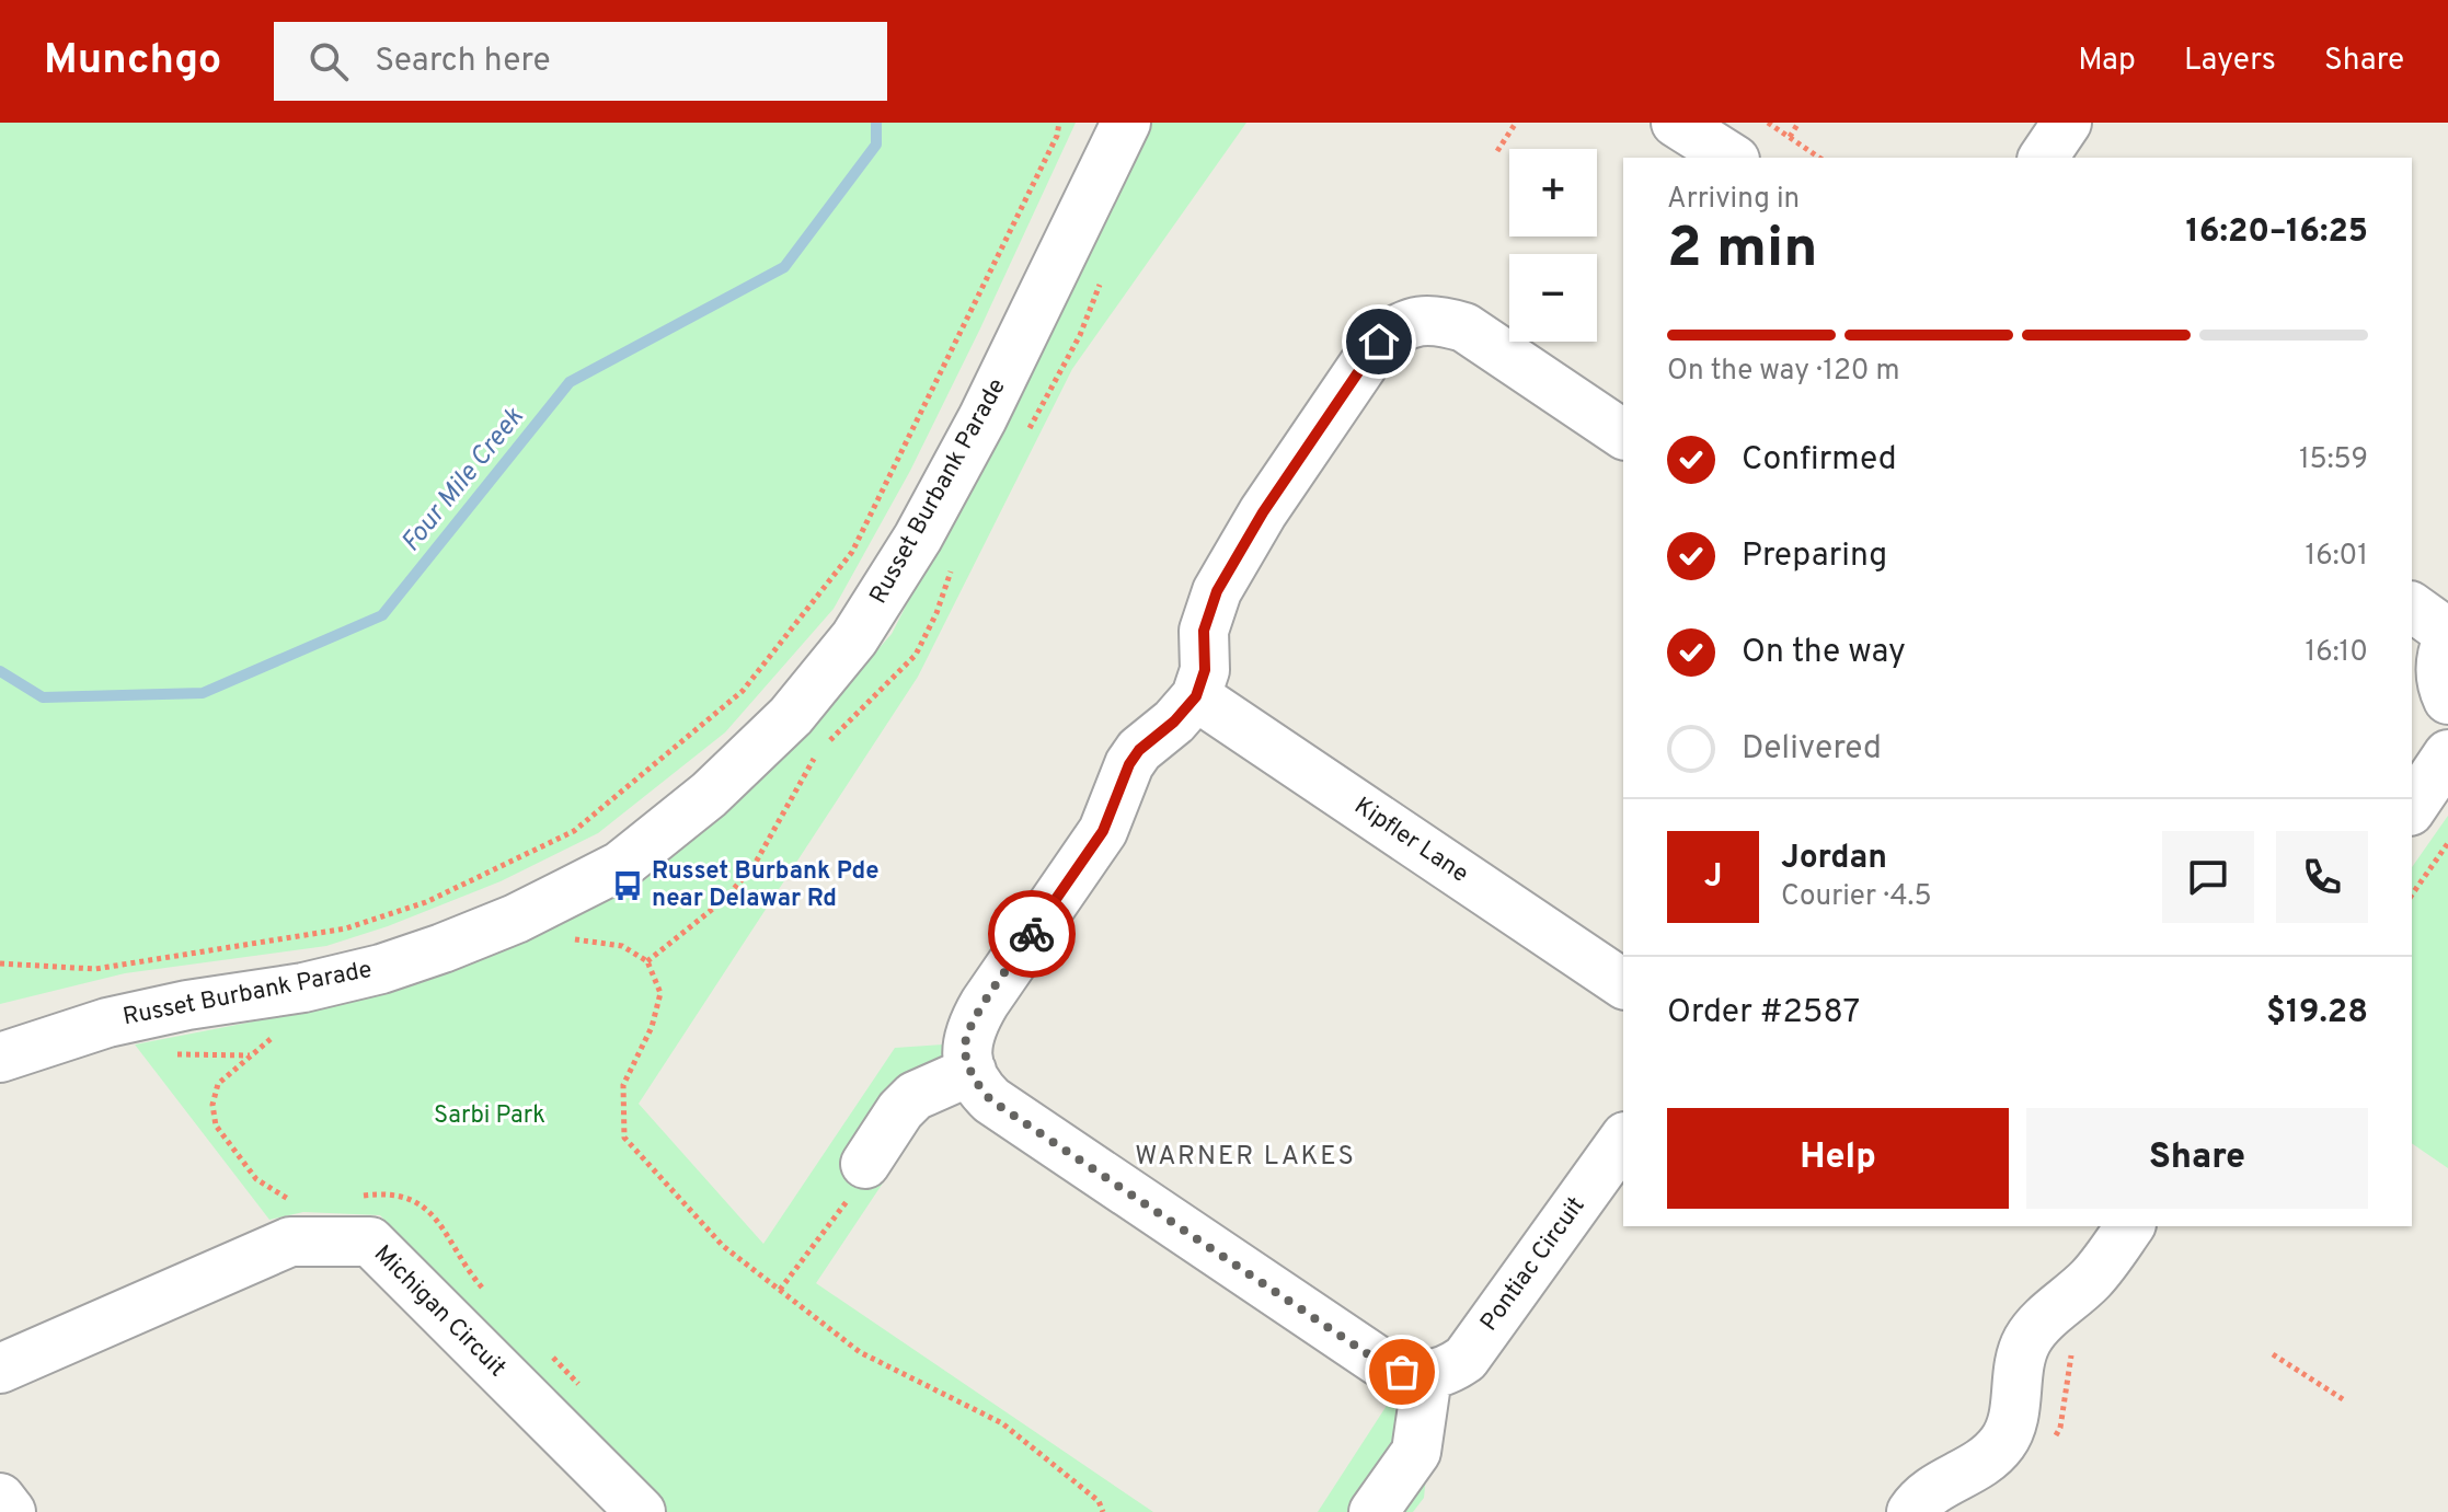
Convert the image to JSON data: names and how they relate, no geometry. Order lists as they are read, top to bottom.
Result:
{
  "streets": {
    "street": [
      "Russet Burbank Parade",
      "Kipfler Lane",
      "Pontiac Circuit",
      "Michigan Circuit"
    ]
  },
  "districts": ["WARNER LAKES"],
  "water": ["Four Mile Creek"],
  "parks": ["Sarbi Park"],
  "places": {
    "bus stop": ["Russet Burbank Pde near Delawar Rd"]
  },
  "page": {
    "header": "Munchgo",
    "search": "Search here",
    "nav": ["Map", "Layers", "Share"],
    "map_buttons": ["+", "−"],
    "heading": ["2 min", "Arriving in", "16:20–16:25"],
    "panel": [
      "Jordan",
      "Courier · 4.5",
      "Order #2587",
      "$19.28"
    ],
    "bar": "On the way · 120 m",
    "list": [
      ["Confirmed", "15:59"],
      ["Preparing", "16:01"],
      ["On the way", "16:10"],
      "Delivered"
    ],
    "round": "J",
    "buttons": ["Help", "Share"]
  }
}
